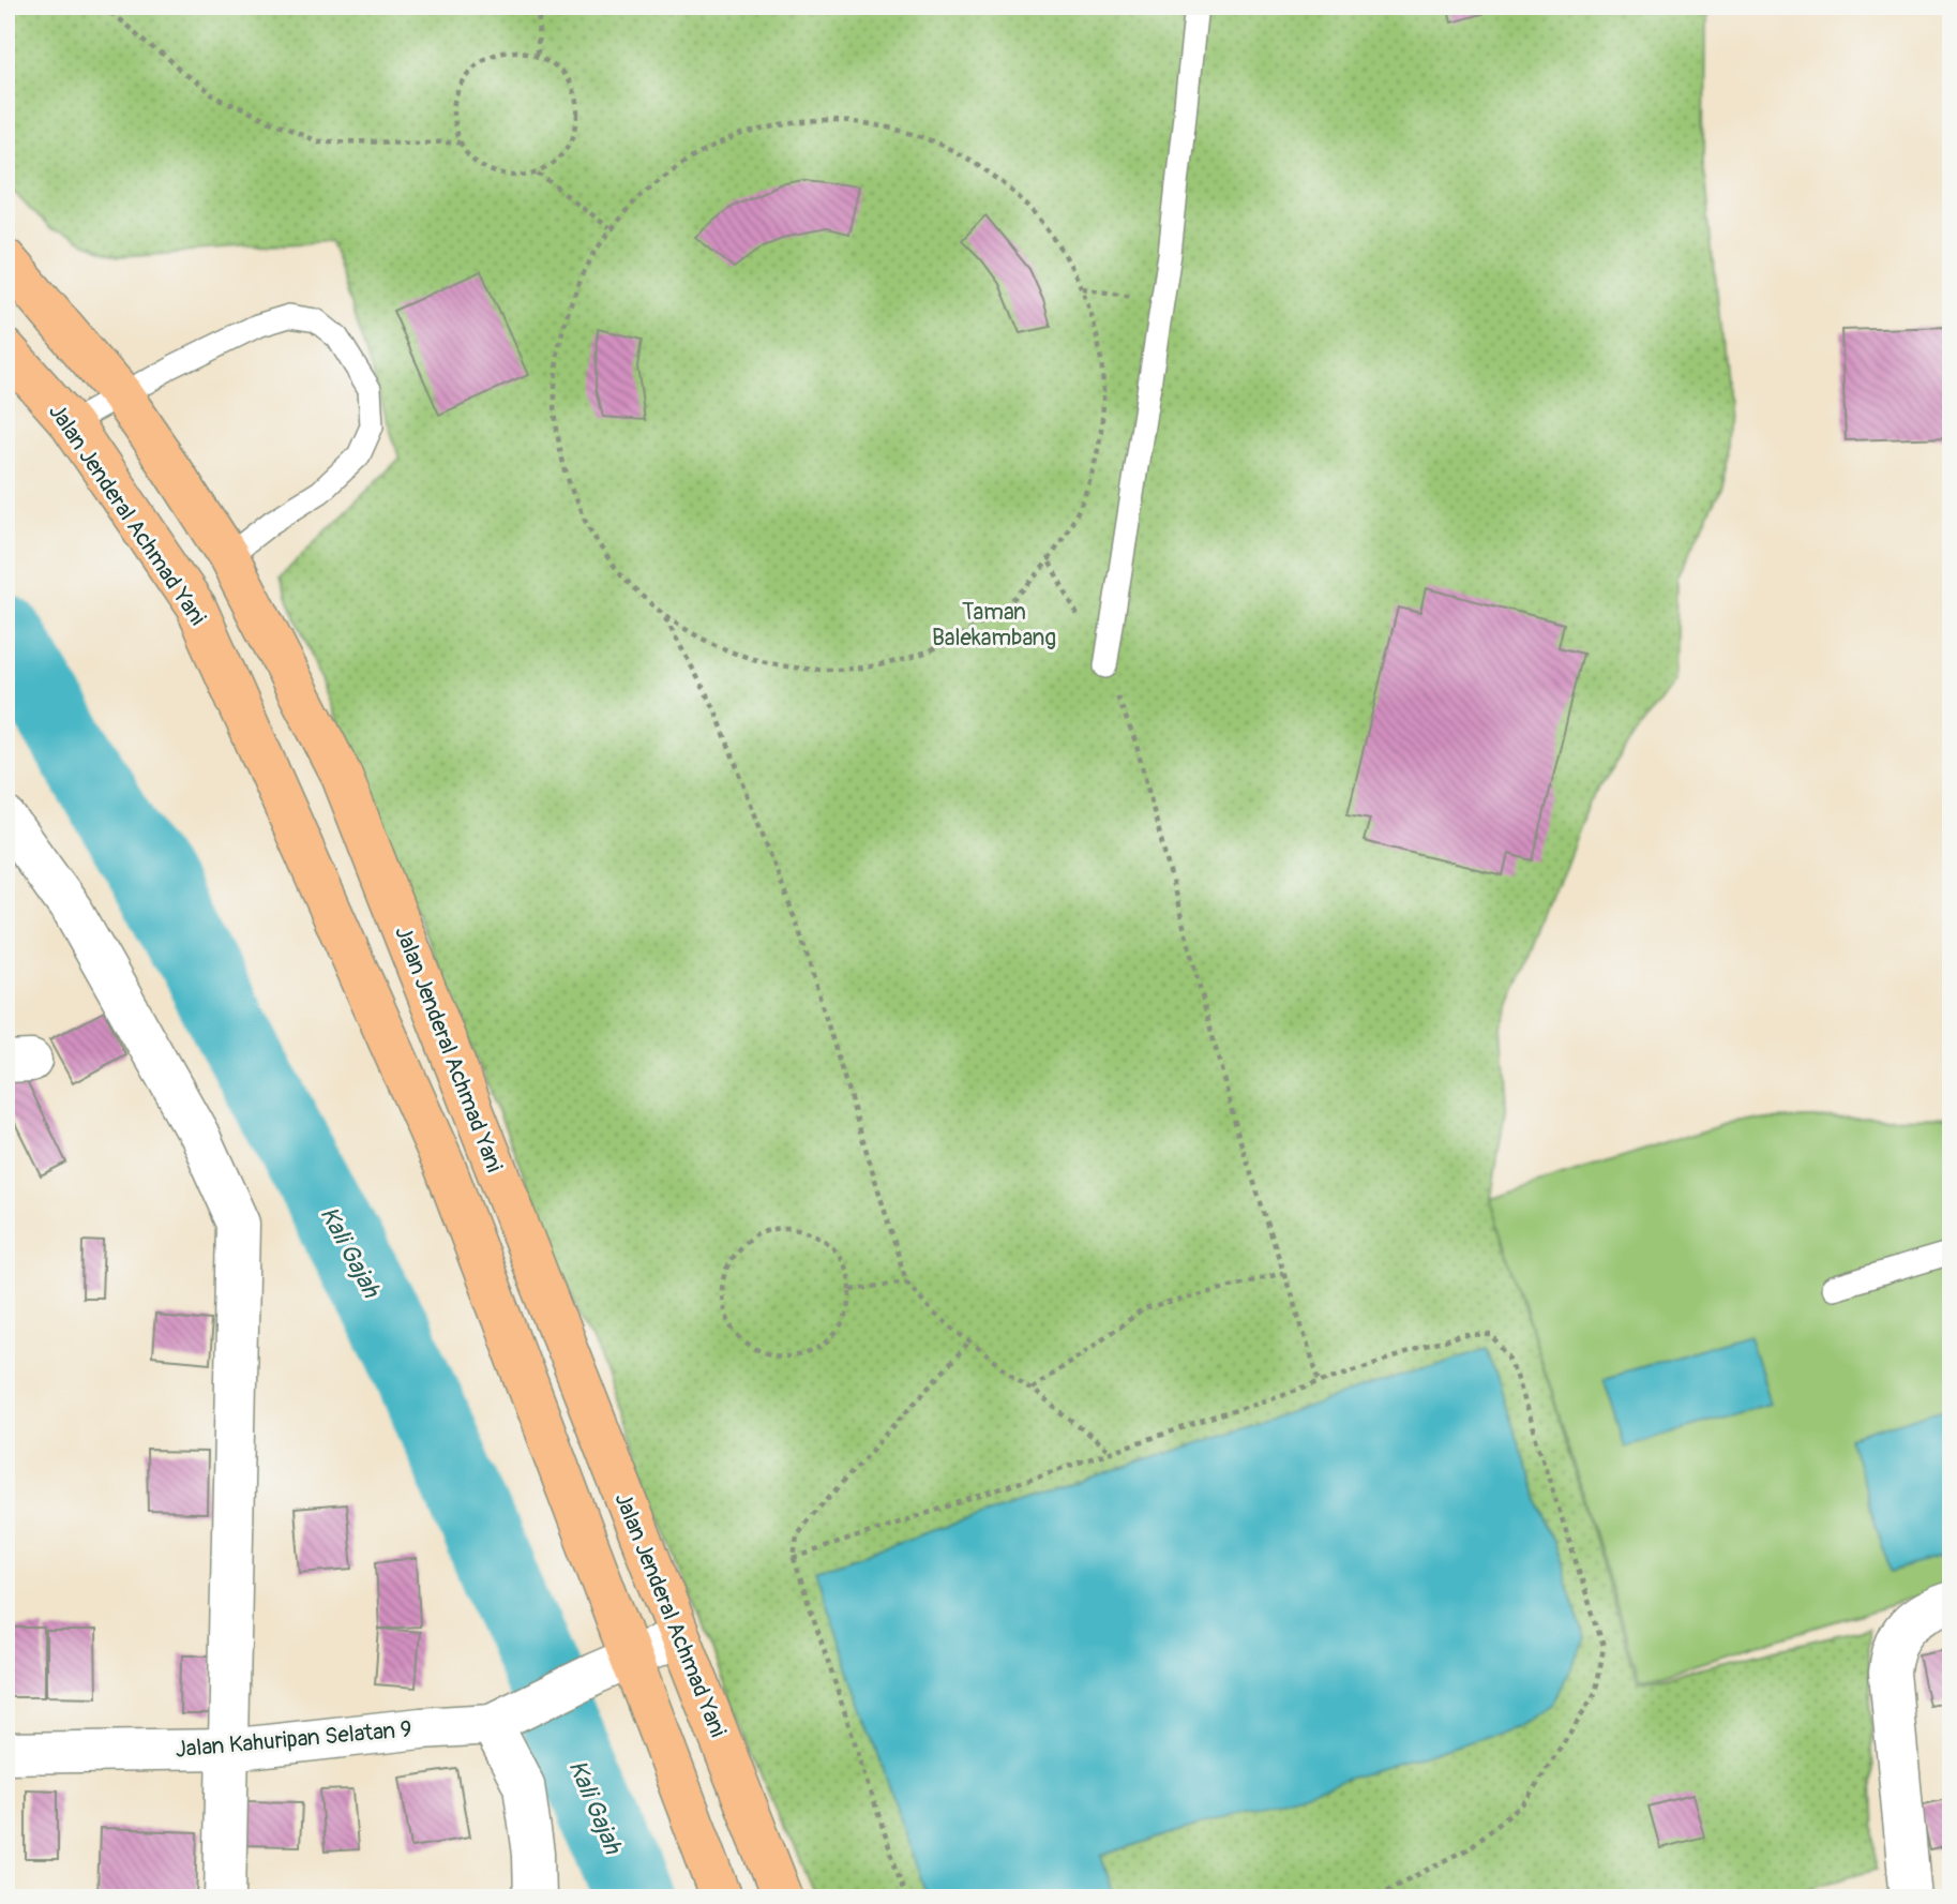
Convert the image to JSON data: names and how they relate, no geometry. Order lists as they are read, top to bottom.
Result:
{
  "streets": {
    "main road": ["Jalan Jenderal Achmad Yani"],
    "street": ["Jalan Kahuripan Selatan 9"]
  },
  "water": ["Kali Gajah"],
  "parks": ["Taman Balekambang"]
}
